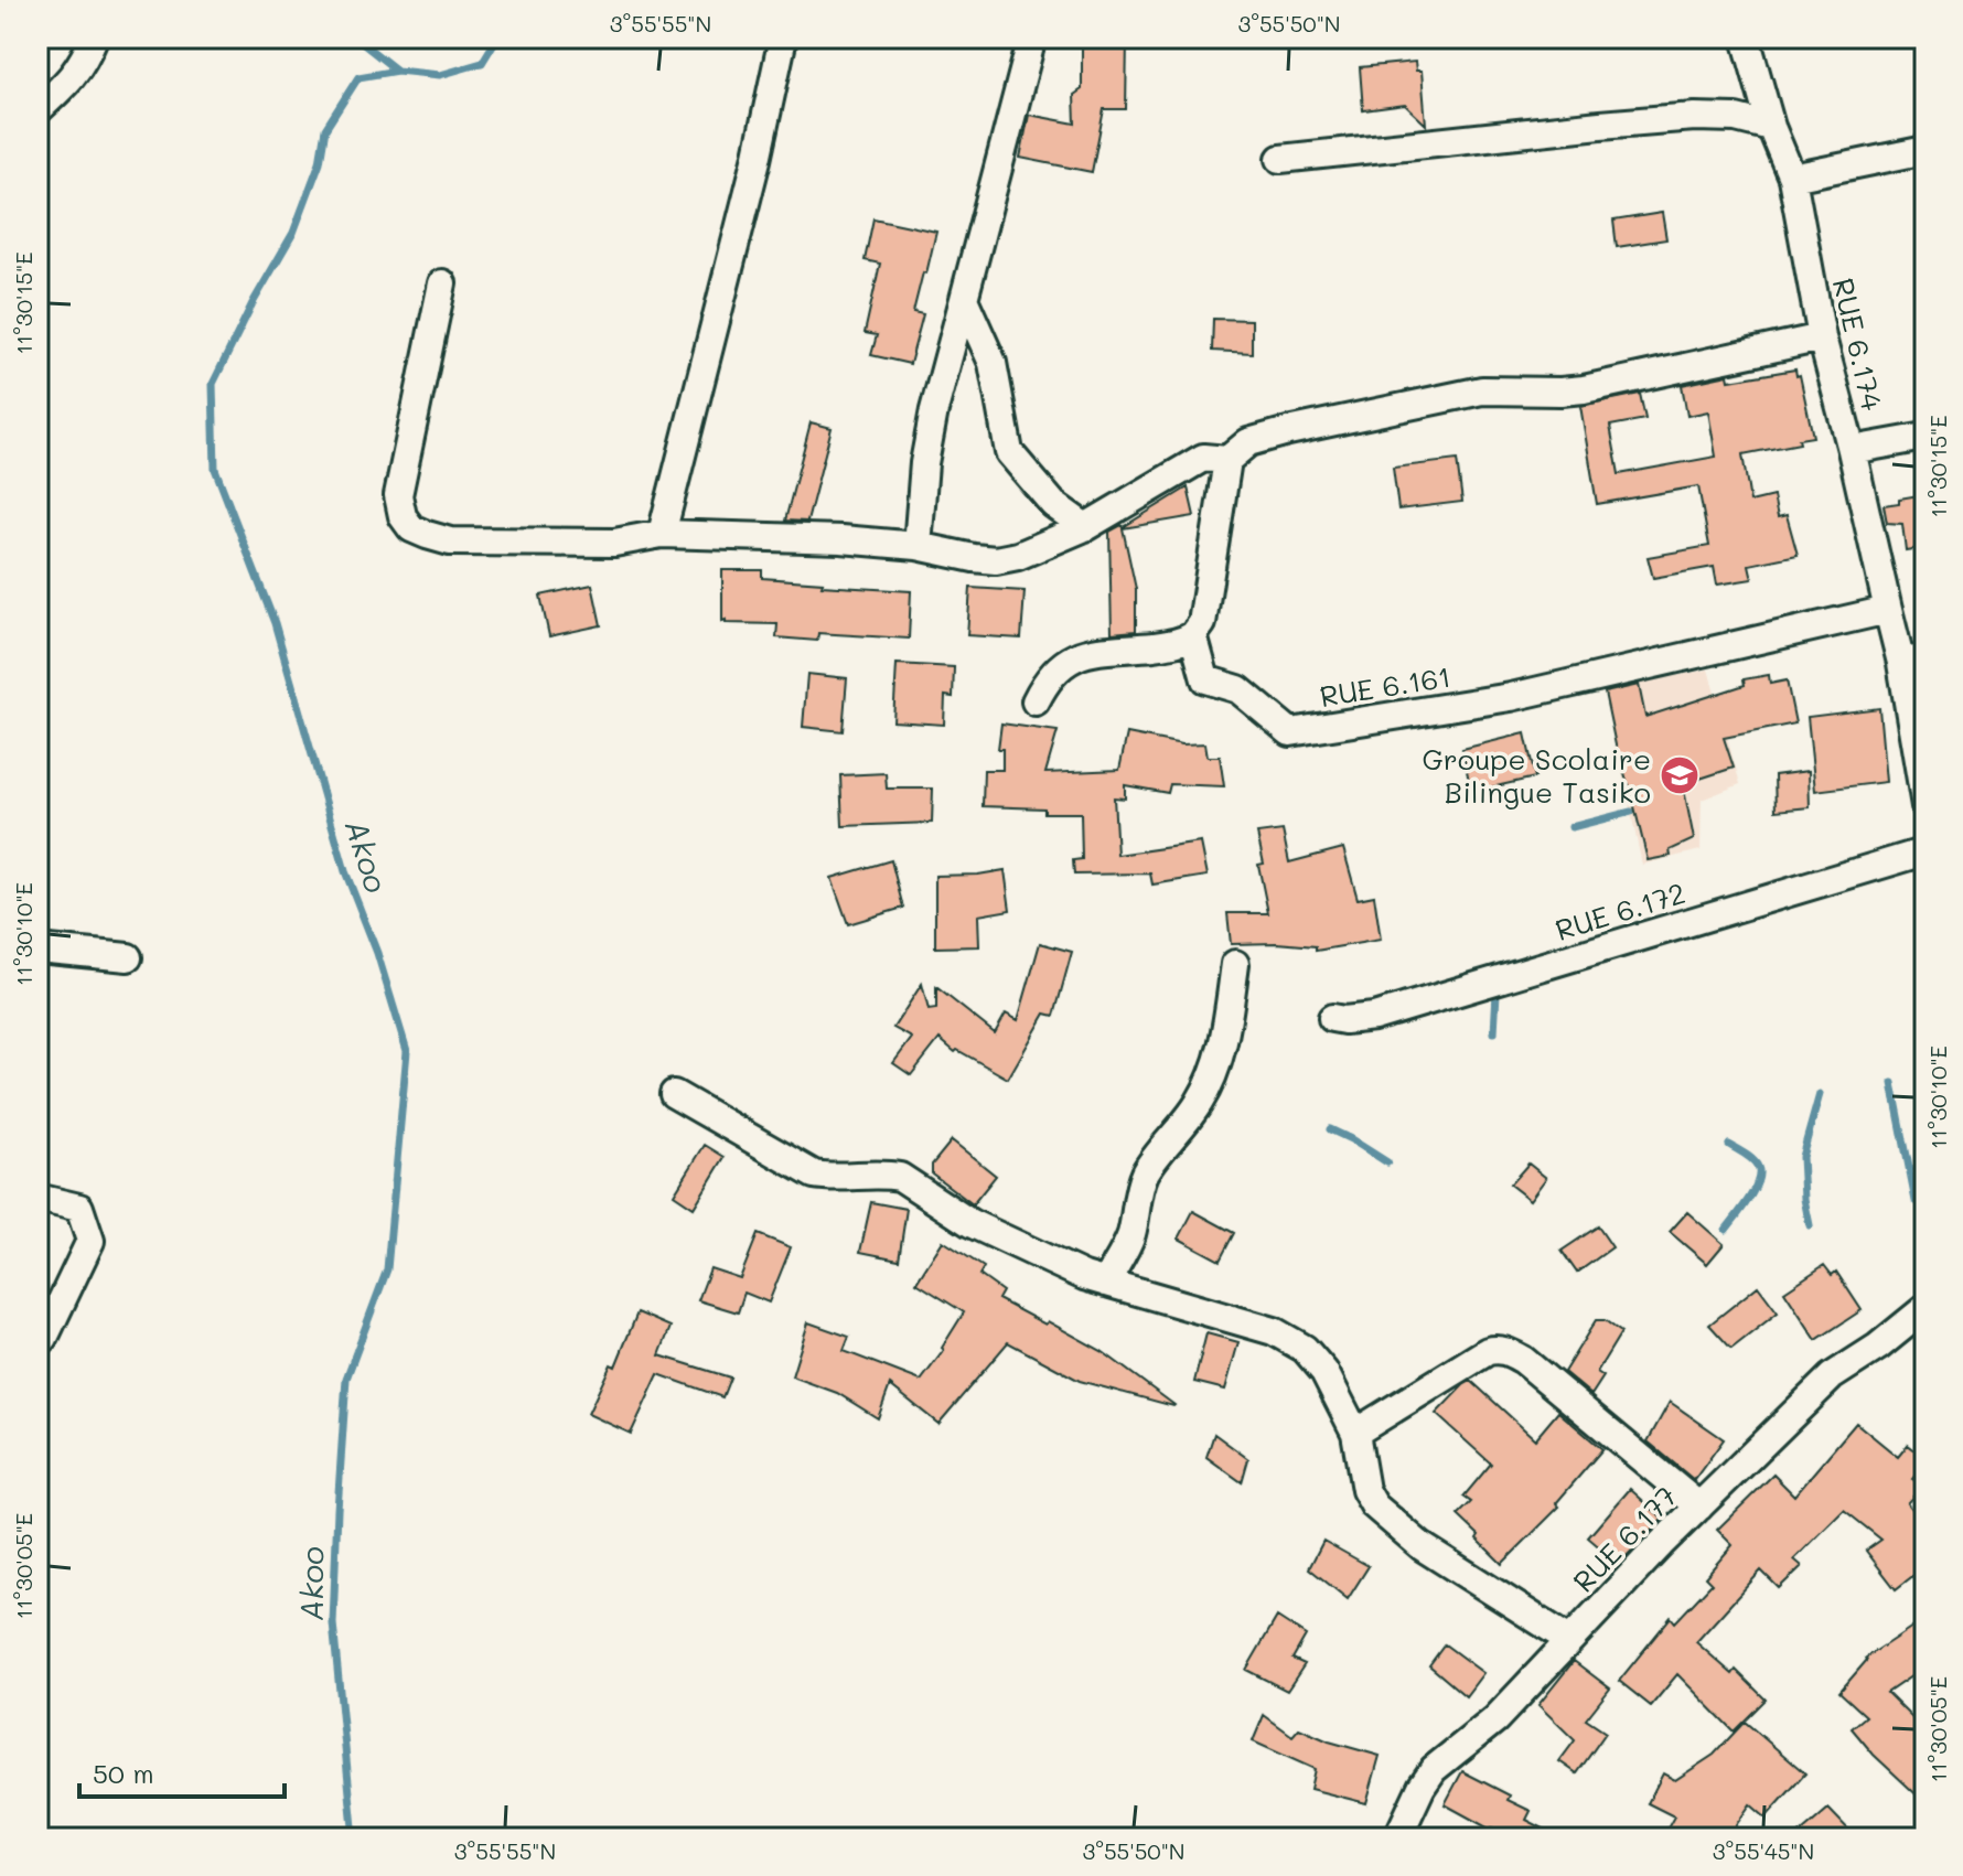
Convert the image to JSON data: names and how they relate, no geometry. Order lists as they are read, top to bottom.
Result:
{
  "streets": {
    "street": [
      "RUE 6.174",
      "RUE 6.161",
      "RUE 6.172",
      "RUE 6.177"
    ]
  },
  "water": ["Akoo"],
  "places": {
    "school or university": ["Groupe Scolaire Bilingue Tasiko"]
  },
  "scale_bar": "50 m",
  "coordinates": [
    "3°55'55\"N",
    "3°55'50\"N",
    "11°30'15\"E",
    "11°30'10\"E",
    "11°30'05\"E",
    "3°55'45\"N"
  ]
}
